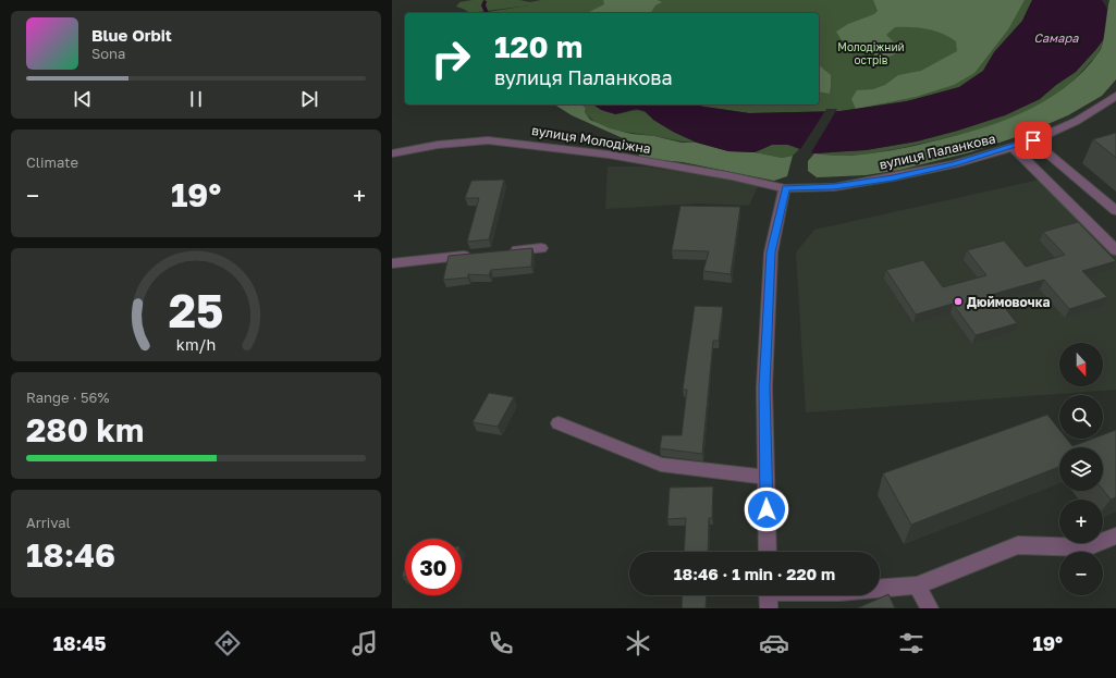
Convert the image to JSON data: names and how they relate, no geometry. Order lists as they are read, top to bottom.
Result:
{
  "streets": {
    "street": ["вулиця Молодіжна", "вулиця Паланкова"]
  },
  "crossings": [
    ["вулиця Молодіжна", "вулиця Паланкова"]
  ],
  "water": ["Самара"],
  "parks": ["Молодіжний острів"],
  "places": ["Дюймовочка"],
  "north": "bottom",
  "page": {
    "turn": ["120 m", "вулиця Паланкова"],
    "song": ["Blue Orbit", "Sona"],
    "tile": [
      "Climate",
      ["Range · 56%", "280 km"],
      ["Arrival", "18:46"]
    ],
    "heat": ["−", "19°", "+"],
    "map_buttons": ["+", "−"],
    "limit": "30",
    "trip": "18:46 · 1 min · 220 m",
    "tabs": ["18:45", "19°"],
    "gauge": ["25", "km/h"]
  }
}
